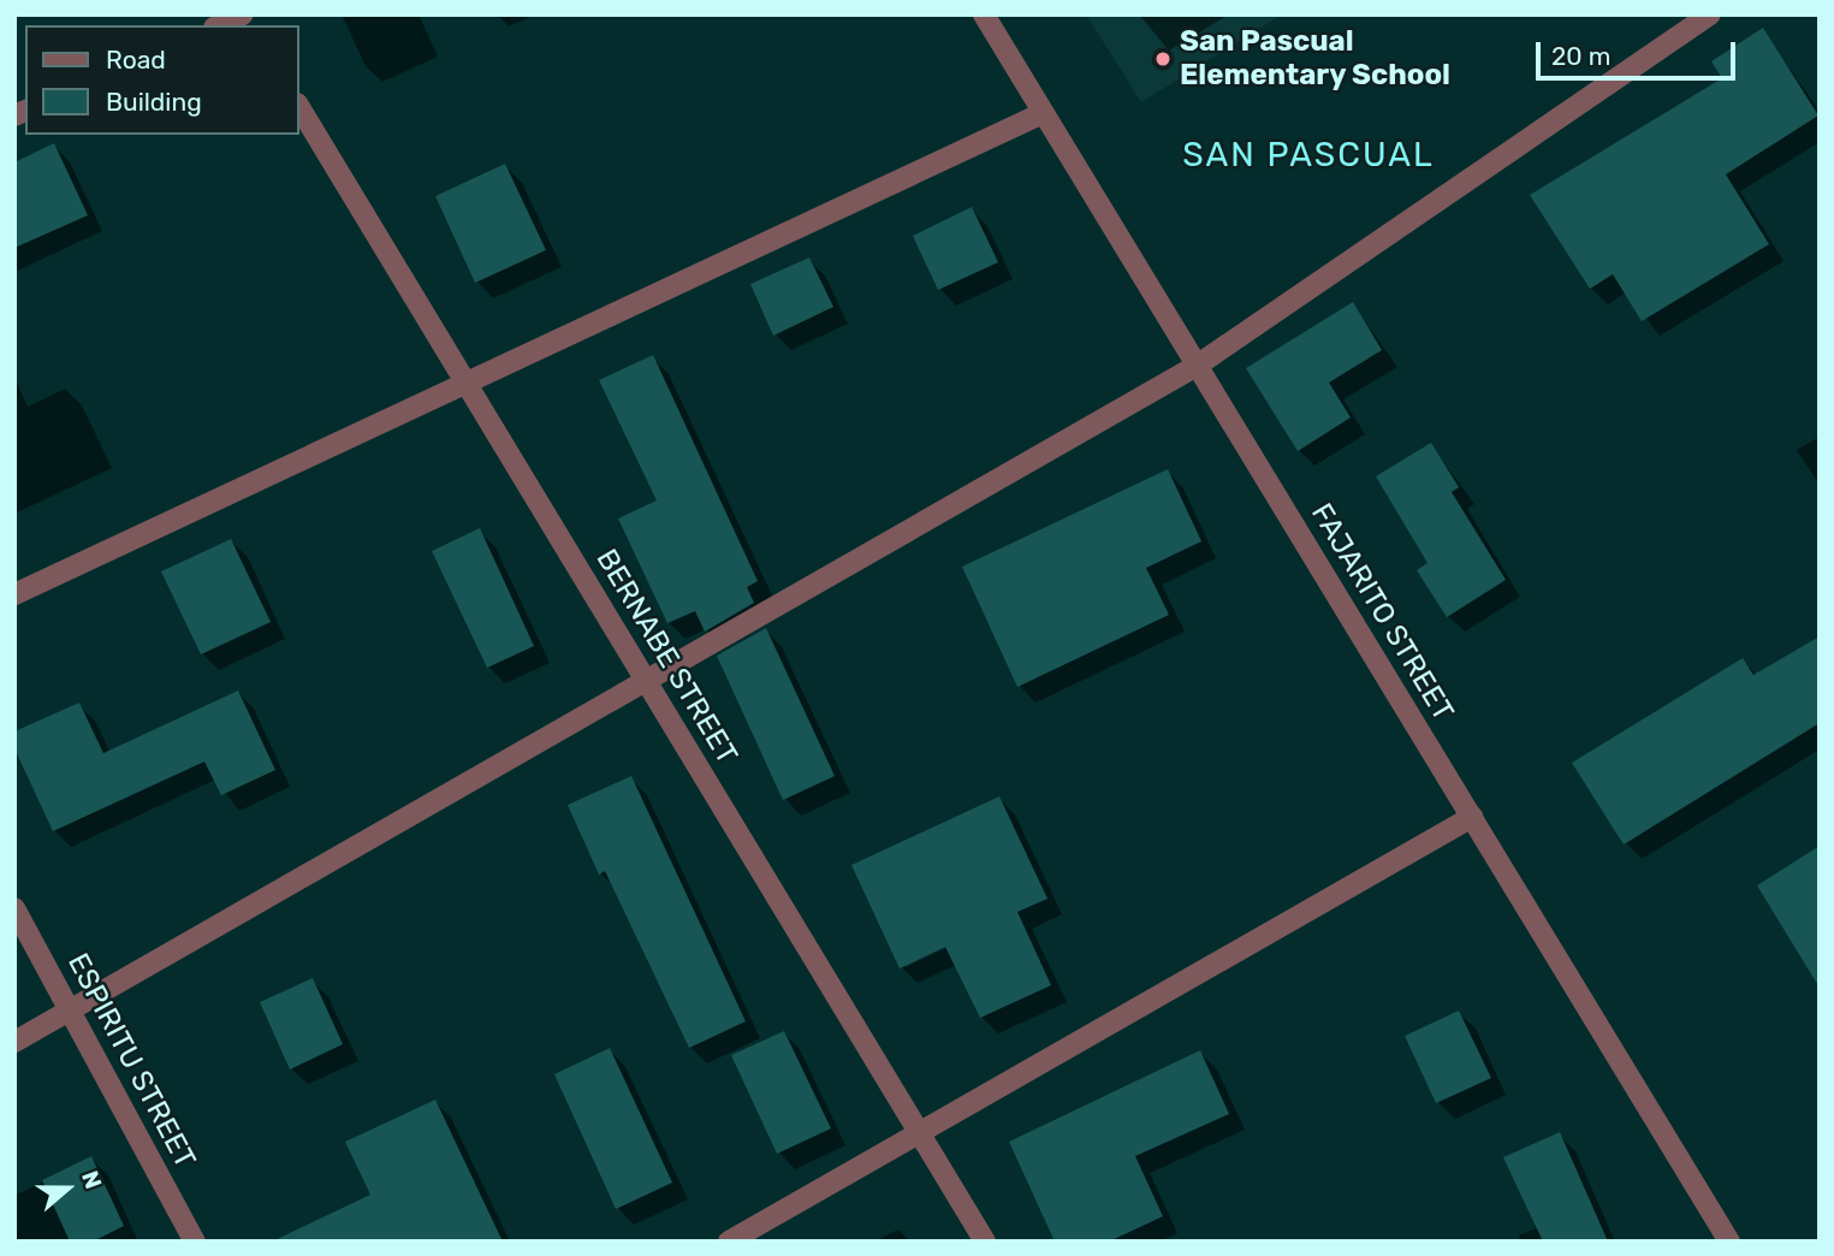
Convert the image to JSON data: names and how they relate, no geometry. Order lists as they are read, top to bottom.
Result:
{
  "streets": {
    "street": ["FAJARITO STREET", "BERNABE STREET", "ESPIRITU STREET"]
  },
  "districts": ["SAN PASCUAL"],
  "places": ["San Pascual Elementary School"],
  "legend": ["Road", "Building"],
  "scale_bar": "20 m",
  "north": "right"
}
